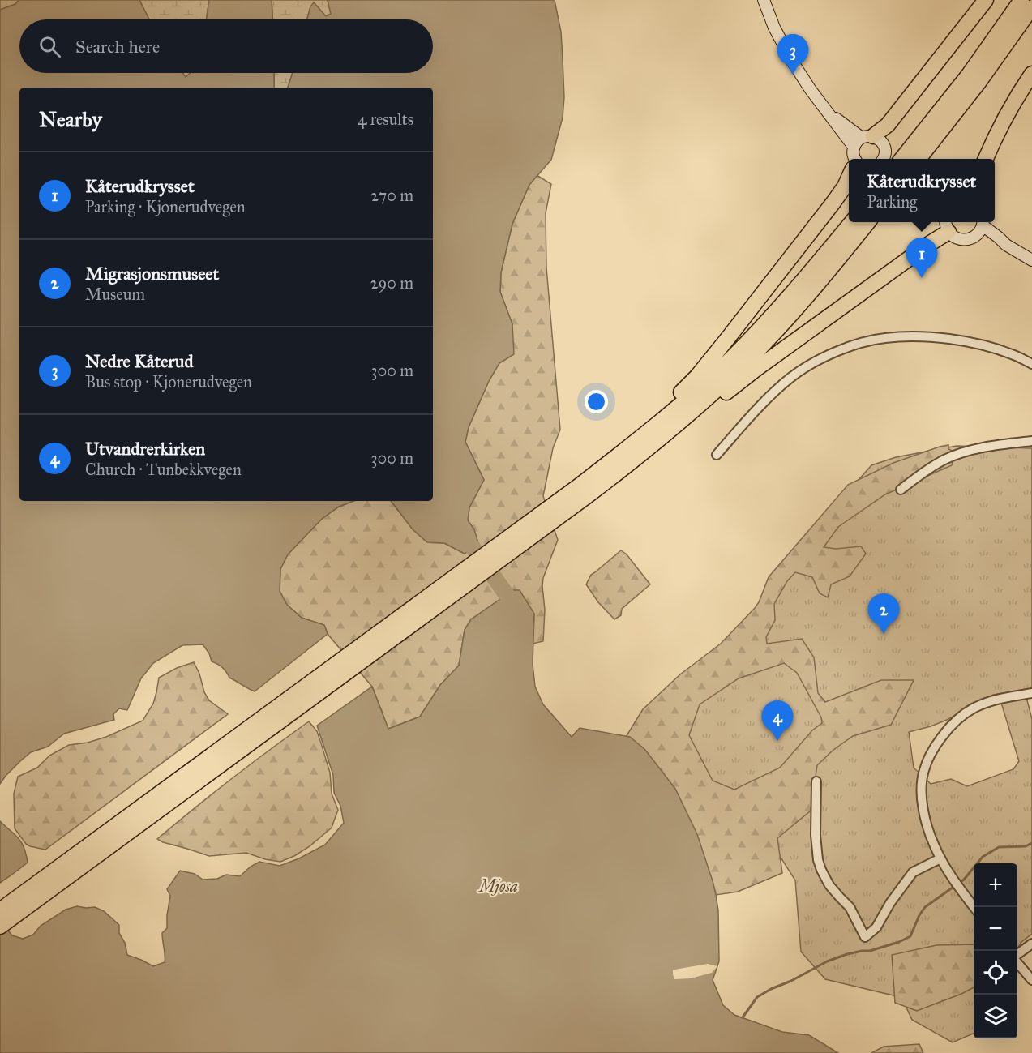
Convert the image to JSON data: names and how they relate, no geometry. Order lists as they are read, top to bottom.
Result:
{
  "water": ["Mjøsa"],
  "page": {
    "search": "Search here",
    "pins": [
      "3",
      "1",
      "2",
      "4"
    ],
    "heading": ["Nearby", "4 results"],
    "list": [
      {
        "mark": "1",
        "name": "Kåterudkrysset",
        "note": "Parking · Kjonerudvegen",
        "value": "270 m"
      },
      {
        "mark": "2",
        "name": "Migrasjonsmuseet",
        "note": "Museum",
        "value": "290 m"
      },
      {
        "mark": "3",
        "name": "Nedre Kåterud",
        "note": "Bus stop · Kjonerudvegen",
        "value": "300 m"
      },
      {
        "mark": "4",
        "name": "Utvandrerkirken",
        "note": "Church · Tunbekkvegen",
        "value": "300 m"
      }
    ],
    "popup": ["Kåterudkrysset", "Parking"],
    "map_buttons": ["+", "−"]
  }
}
